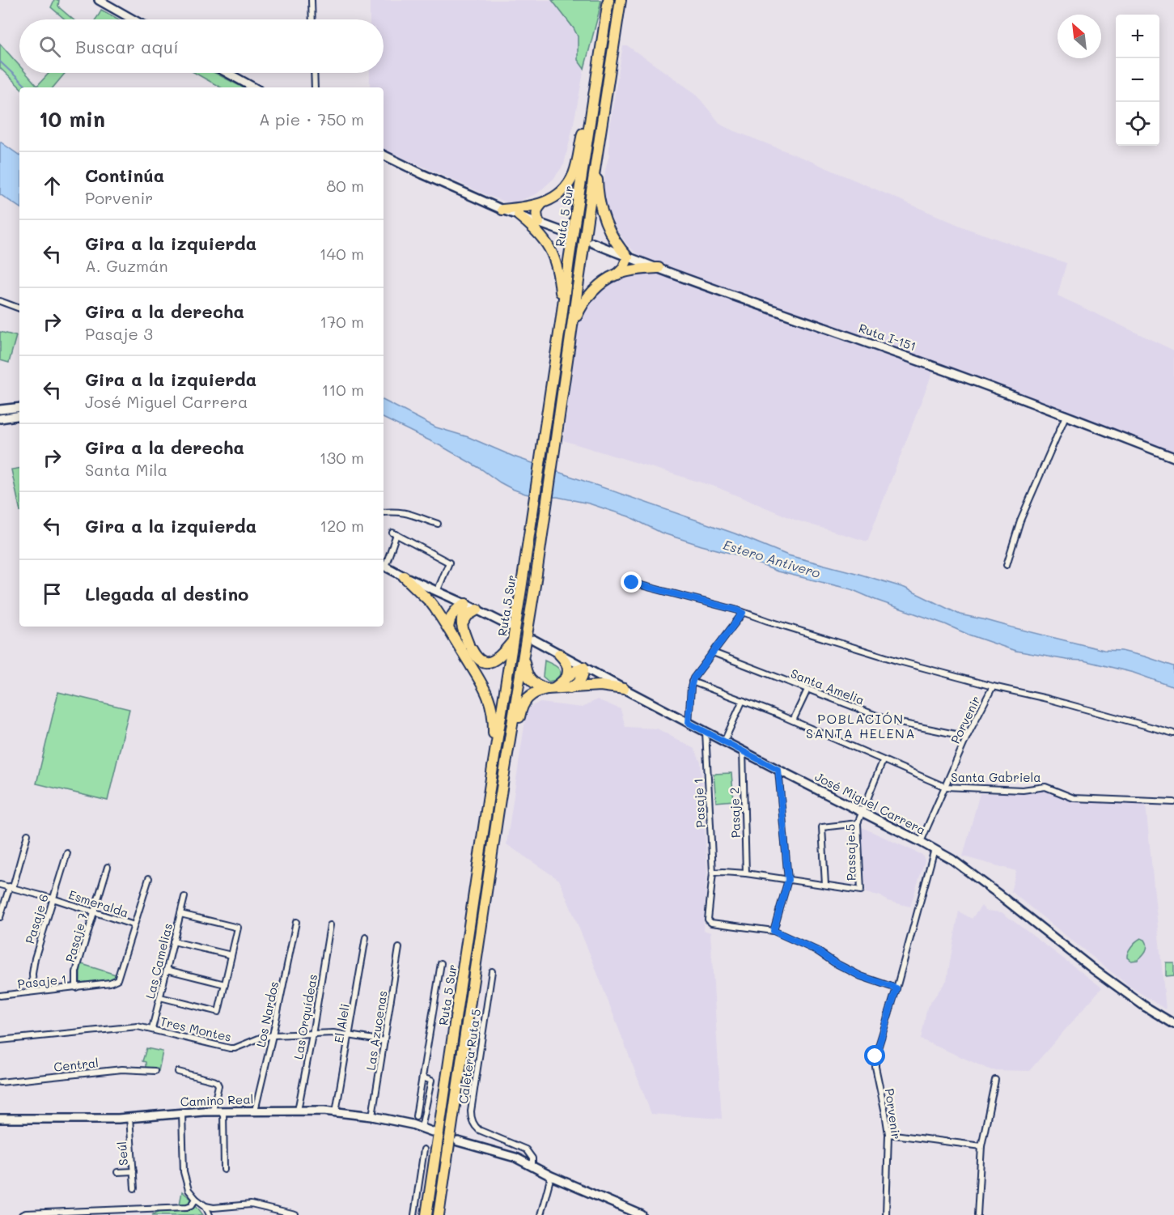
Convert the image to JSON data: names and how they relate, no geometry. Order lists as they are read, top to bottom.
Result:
{
  "streets": {
    "highway": ["Ruta 5 Sur"],
    "street": [
      "Ruta I-151",
      "Santa Amelia",
      "Porvenir",
      "Santa Gabriela",
      "Pasaje 1",
      "José Miguel Carrera",
      "Pasaje 2",
      "Passaje 5",
      "Esmeralda",
      "Pasaje 6",
      "Pasaje 7",
      "Las Camelias",
      "Los Nardos",
      "Las Orquídeas",
      "El Aleli",
      "Tres Montes",
      "Las Azucenas",
      "Caletera Ruta 5",
      "Central",
      "Camino Real",
      "Seúl"
    ]
  },
  "crossings": [
    ["Santa Amelia", "Porvenir"],
    ["Porvenir", "Santa Gabriela"],
    ["Porvenir", "José Miguel Carrera"],
    ["Santa Gabriela", "Passaje 5"],
    ["Pasaje 1", "José Miguel Carrera"],
    ["Pasaje 1", "Esmeralda"],
    ["Pasaje 1", "Pasaje 6"],
    ["Pasaje 1", "Pasaje 7"],
    ["José Miguel Carrera", "Pasaje 2"],
    ["José Miguel Carrera", "Passaje 5"],
    ["Esmeralda", "Pasaje 6"],
    ["Esmeralda", "Pasaje 7"],
    ["Las Camelias", "Tres Montes"],
    ["Los Nardos", "Tres Montes"],
    ["Los Nardos", "Camino Real"],
    ["Las Orquídeas", "Tres Montes"],
    ["Las Orquídeas", "Camino Real"],
    ["El Aleli", "Tres Montes"],
    ["El Aleli", "Camino Real"],
    ["Tres Montes", "Las Azucenas"],
    ["Las Azucenas", "Camino Real"],
    ["Camino Real", "Seúl"]
  ],
  "districts": ["POBLACIÓN SANTA HELENA"],
  "water": ["Estero Antivero"],
  "north": "top left",
  "page": {
    "map_buttons": ["+", "−"],
    "search": "Buscar aquí",
    "heading": ["10 min", "A pie · 750 m"],
    "list": [
      ["Continúa", "Porvenir", "80 m"],
      ["Gira a la izquierda", "A. Guzmán", "140 m"],
      ["Gira a la derecha", "Pasaje 3", "170 m"],
      ["Gira a la izquierda", "José Miguel Carrera", "110 m"],
      ["Gira a la derecha", "Santa Mila", "130 m"],
      ["Gira a la izquierda", "120 m"],
      "Llegada al destino"
    ]
  }
}
